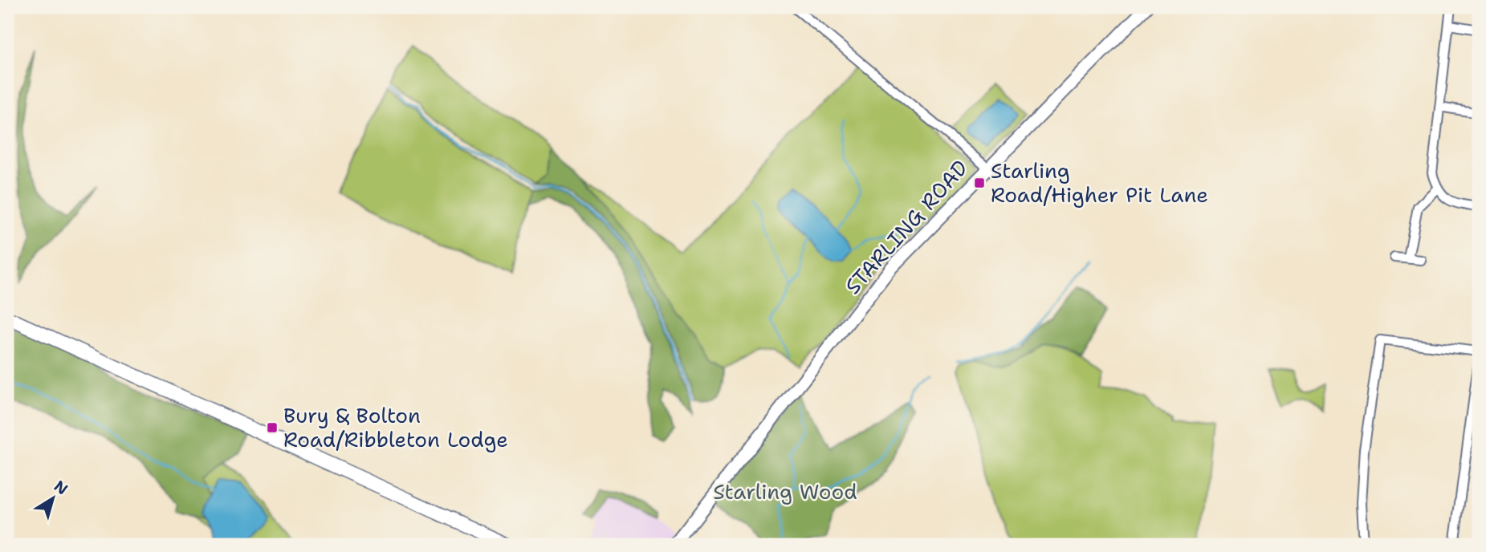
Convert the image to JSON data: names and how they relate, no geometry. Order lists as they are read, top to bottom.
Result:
{
  "streets": {
    "main road": ["STARLING ROAD"]
  },
  "parks": ["Starling Wood"],
  "places": {
    "transit": ["Starling Road/Higher Pit Lane", "Bury & Bolton Road/Ribbleton Lodge"]
  },
  "north": "top right"
}
